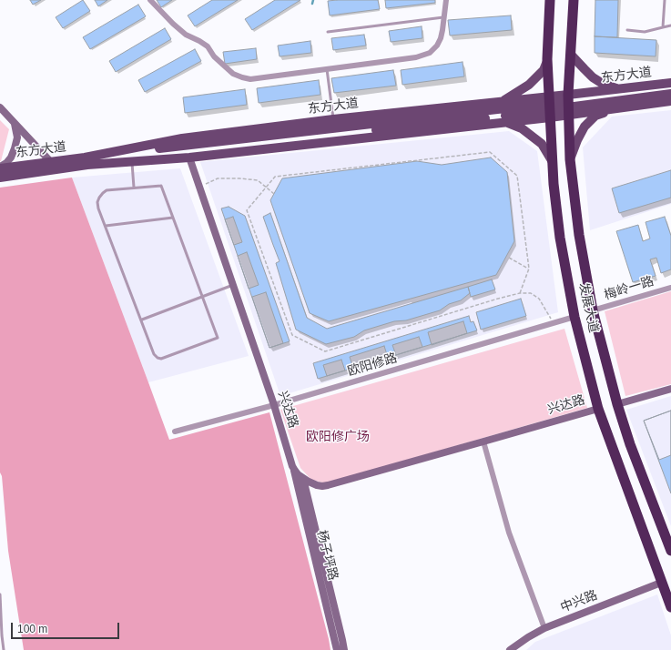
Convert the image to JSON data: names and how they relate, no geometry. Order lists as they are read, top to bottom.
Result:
{
  "streets": {
    "highway": ["发展大道"],
    "main road": ["东方大道"],
    "street": [
      "梅岭一路",
      "欧阳修路",
      "兴达路",
      "杨子坪路",
      "中兴路"
    ]
  },
  "crossings": [
    ["东方大道", "发展大道"],
    ["东方大道", "兴达路"],
    ["梅岭一路", "发展大道"],
    ["发展大道", "欧阳修路"],
    ["发展大道", "兴达路"],
    ["发展大道", "中兴路"],
    ["欧阳修路", "兴达路"],
    ["兴达路", "杨子坪路"]
  ],
  "parks": ["欧阳修广场"],
  "scale_bar": "100 m"
}
